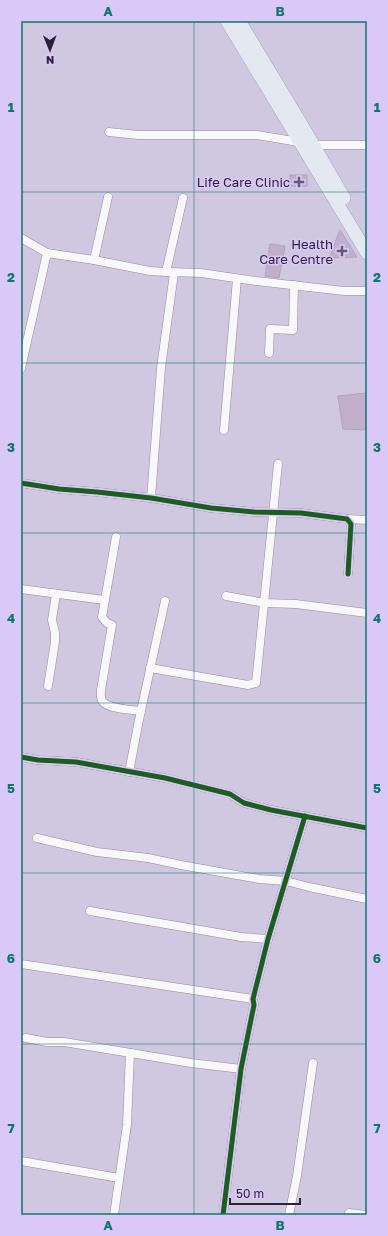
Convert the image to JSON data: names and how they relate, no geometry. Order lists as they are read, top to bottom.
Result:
{
  "places": {
    "health": ["Life Care Clinic", "Health Care Centre"]
  },
  "scale_bar": "50 m",
  "north": "bottom",
  "grid": {
    "columns": ["A", "B"],
    "rows": [
      "1",
      "2",
      "3",
      "4",
      "5",
      "6",
      "7"
    ]
  }
}
